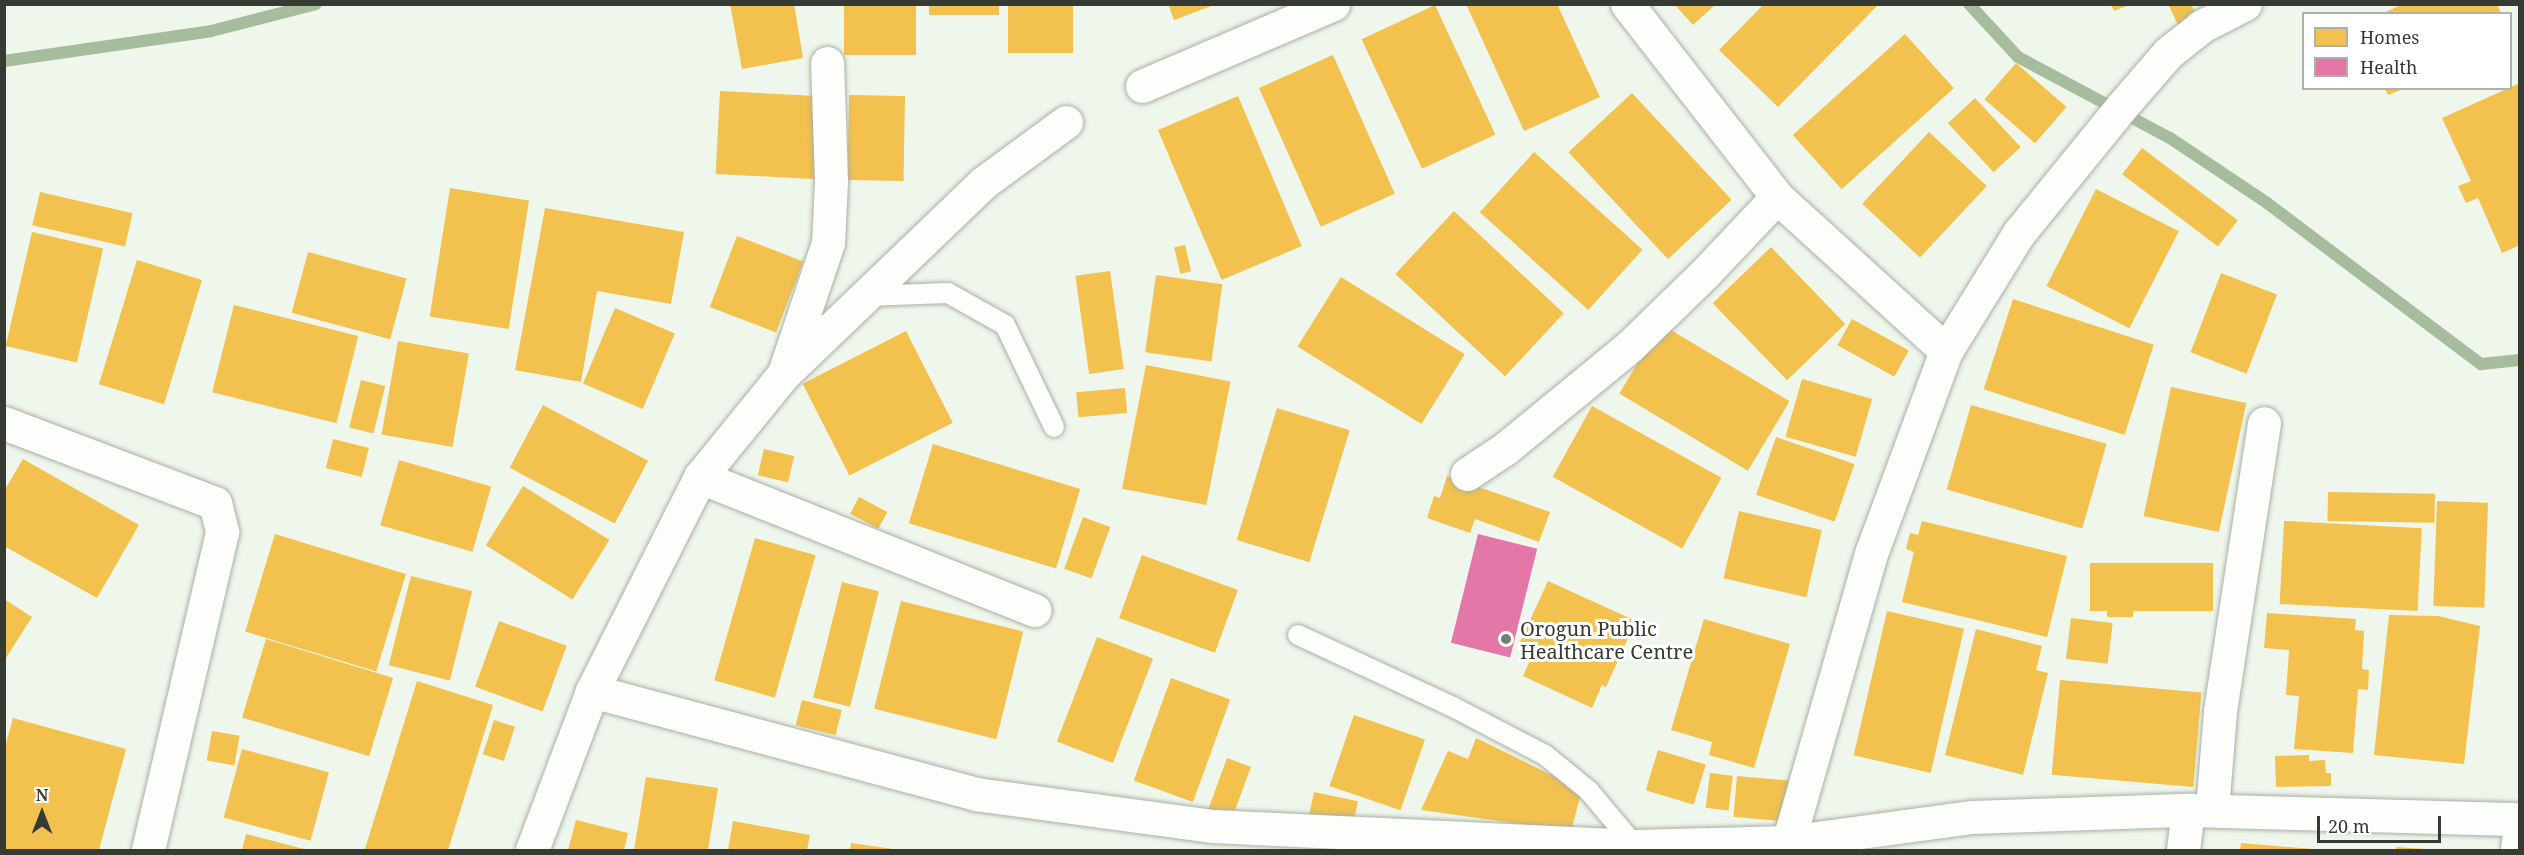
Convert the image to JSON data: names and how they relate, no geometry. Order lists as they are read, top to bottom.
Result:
{
  "places": ["Orogun Public Healthcare Centre"],
  "legend": ["Homes", "Health"],
  "scale_bar": "20 m",
  "north": "top"
}
